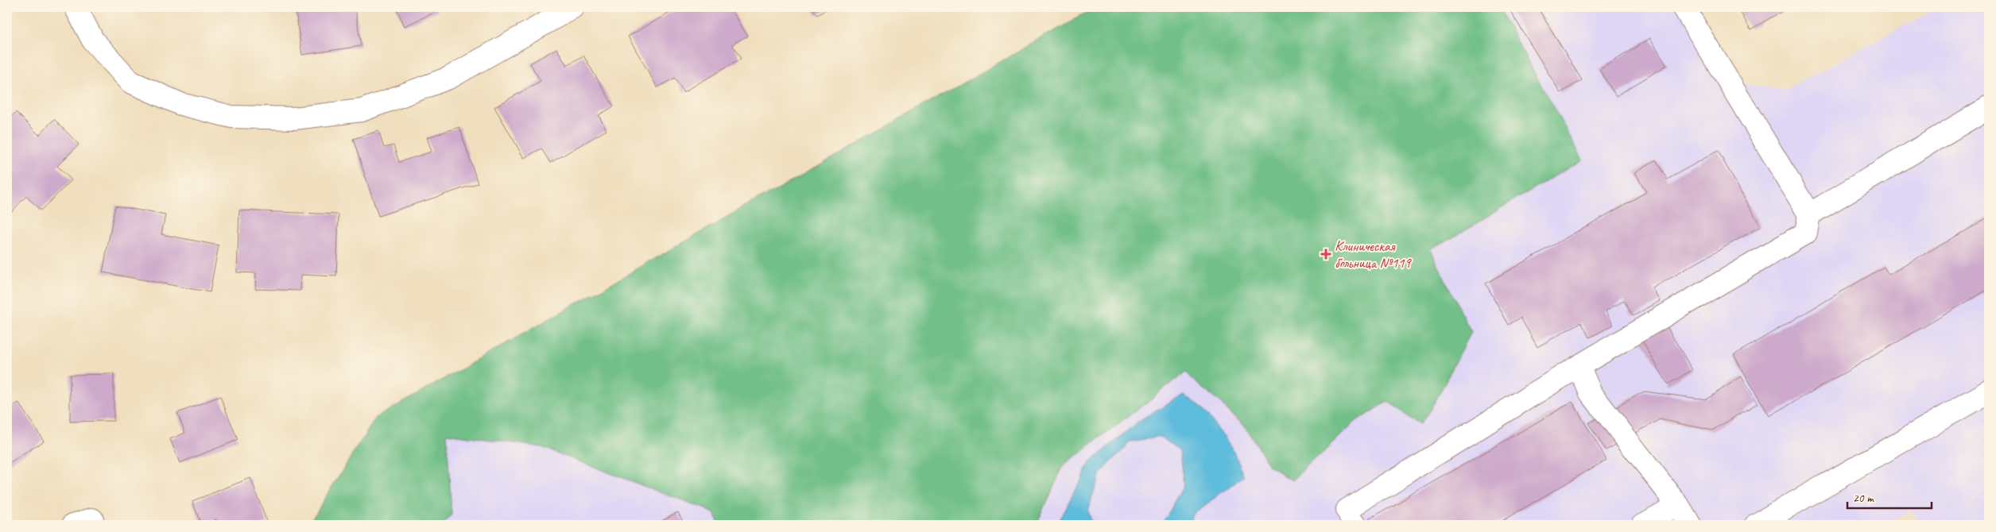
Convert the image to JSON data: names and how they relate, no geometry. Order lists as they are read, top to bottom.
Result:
{
  "places": {
    "health": ["Клиническая больница №119"]
  },
  "scale_bar": "20 m"
}
